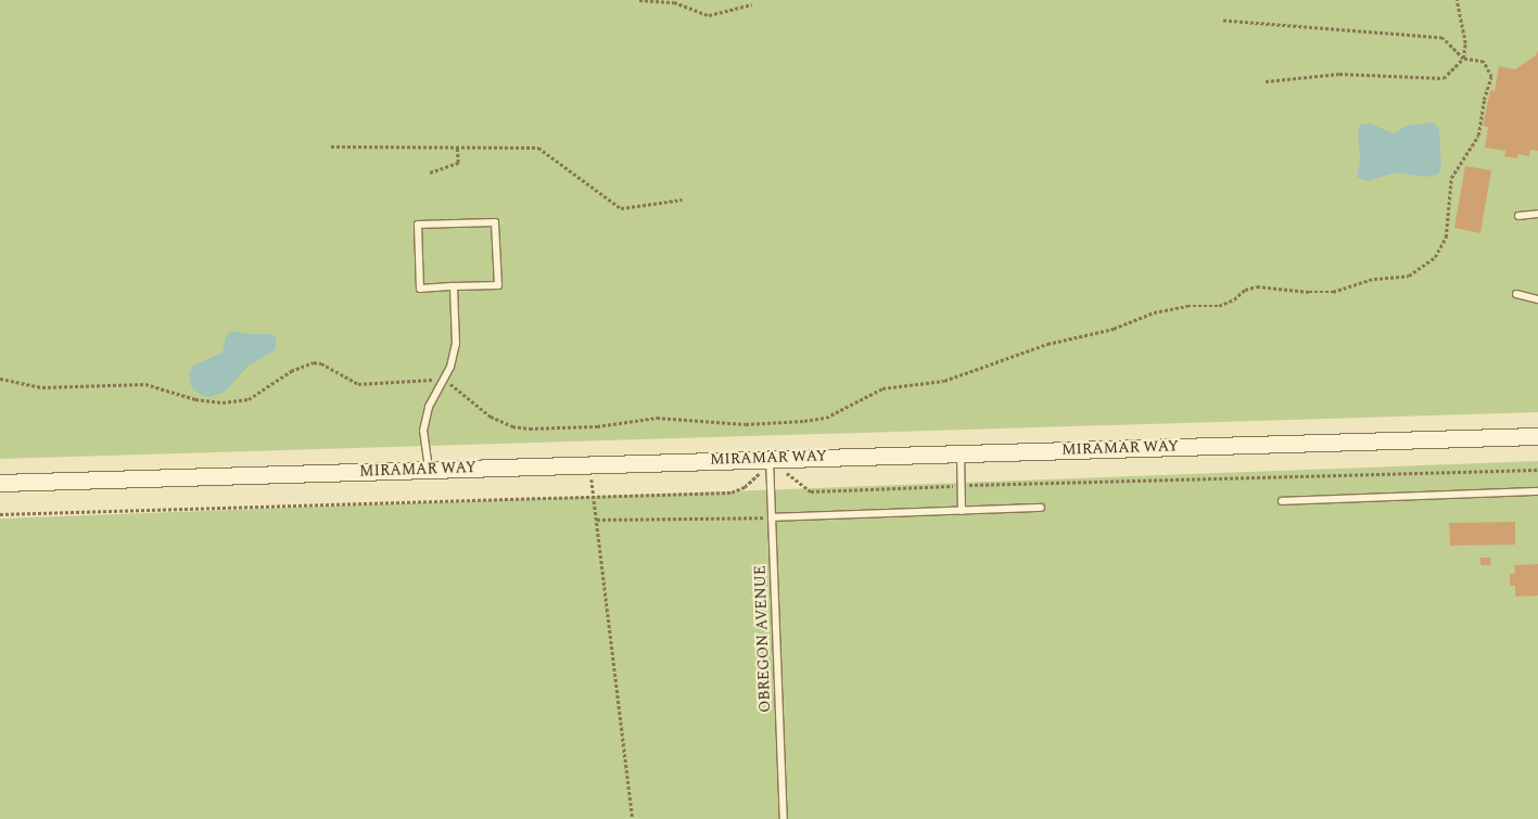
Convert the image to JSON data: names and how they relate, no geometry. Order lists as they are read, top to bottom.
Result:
{
  "streets": {
    "street": ["MIRAMAR WAY"],
    "lane": ["OBREGON AVENUE"]
  },
  "crossings": [
    ["MIRAMAR WAY", "OBREGON AVENUE"]
  ]
}
